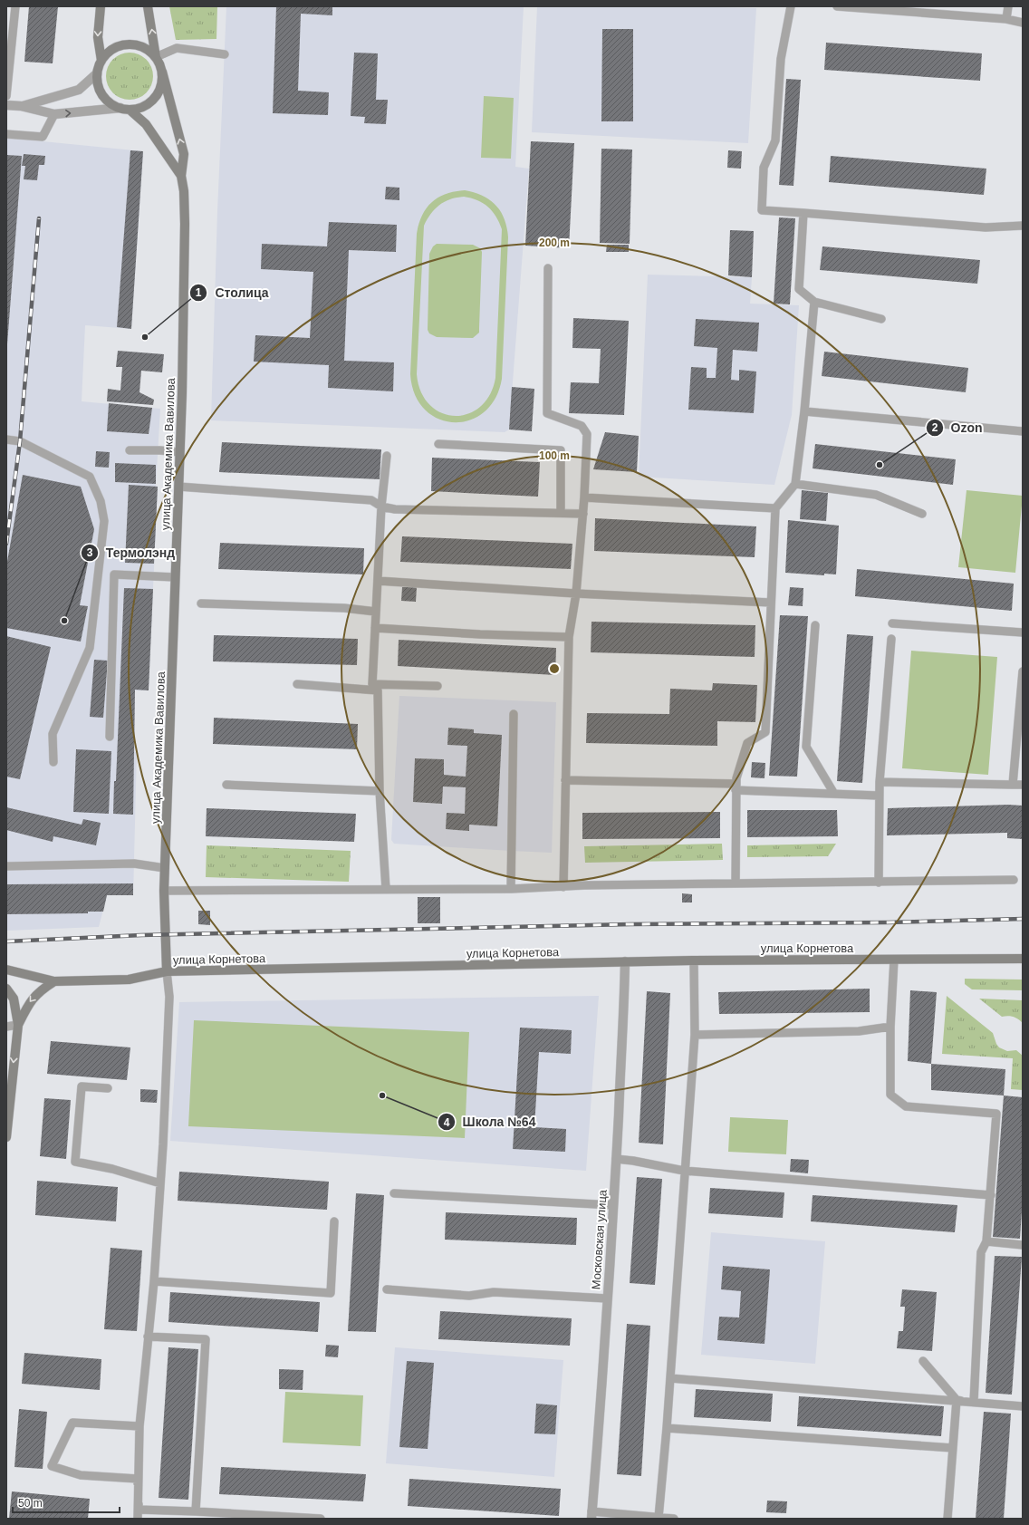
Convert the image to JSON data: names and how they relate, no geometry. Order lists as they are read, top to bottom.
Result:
{
  "streets": {
    "street": ["улица Академика Вавилова", "улица Корнетова", "Московская улица"]
  },
  "crossings": [
    ["улица Академика Вавилова", "улица Корнетова"],
    ["улица Корнетова", "Московская улица"]
  ],
  "places": [
    "Столица",
    "Ozon",
    "Термолэнд",
    "Школа №64"
  ],
  "scale_bar": "50 m",
  "rings": ["200 m", "100 m"]
}
